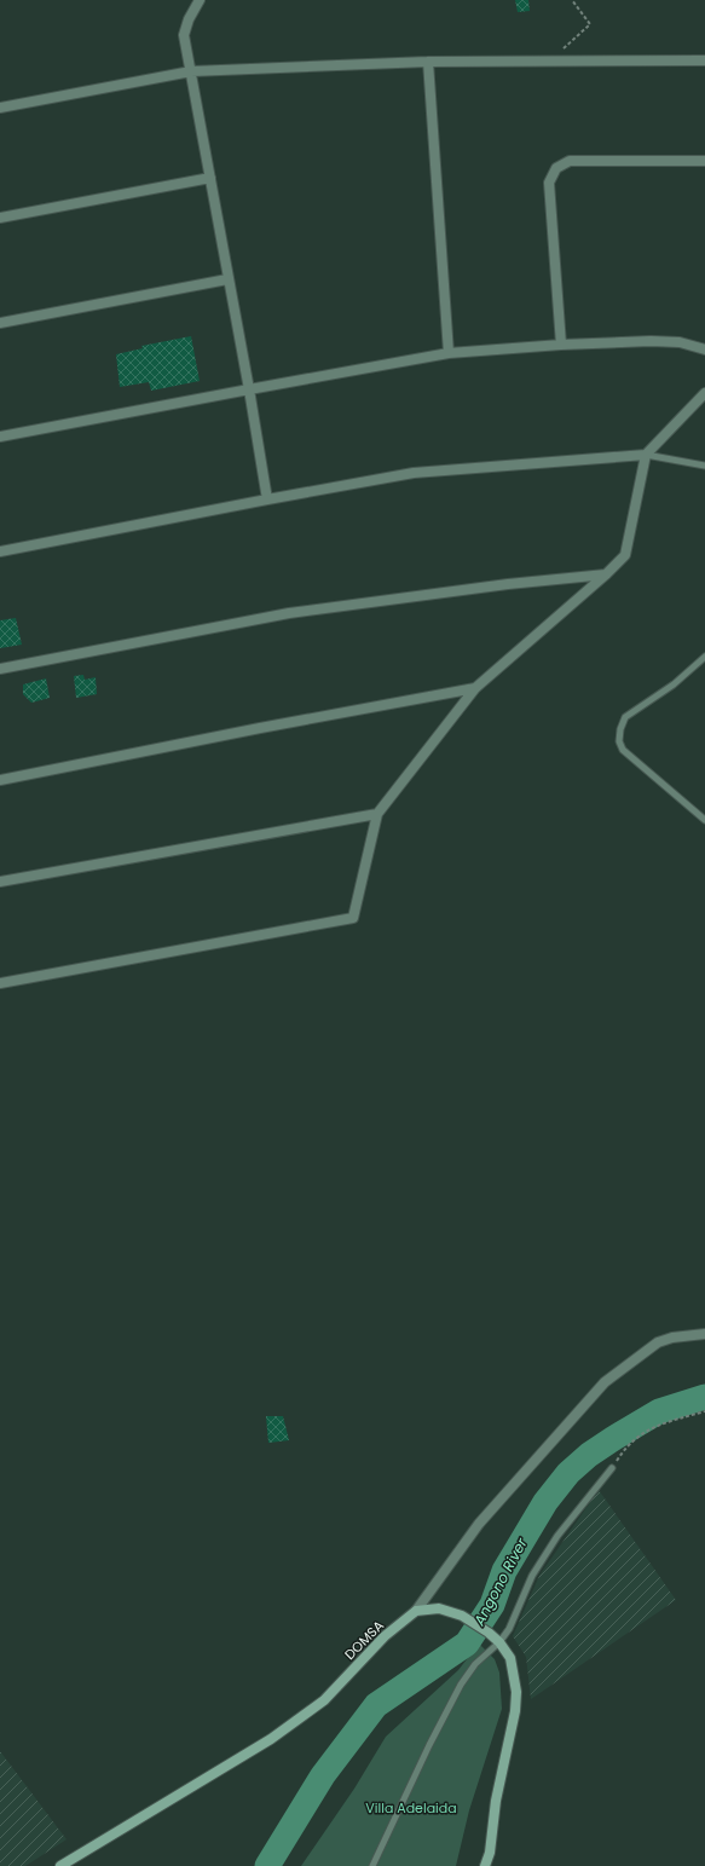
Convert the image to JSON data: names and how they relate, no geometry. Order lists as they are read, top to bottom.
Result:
{
  "streets": {
    "main road": ["DOMSA"]
  },
  "water": ["Angono River"],
  "parks": ["Villa Adelaida"]
}
